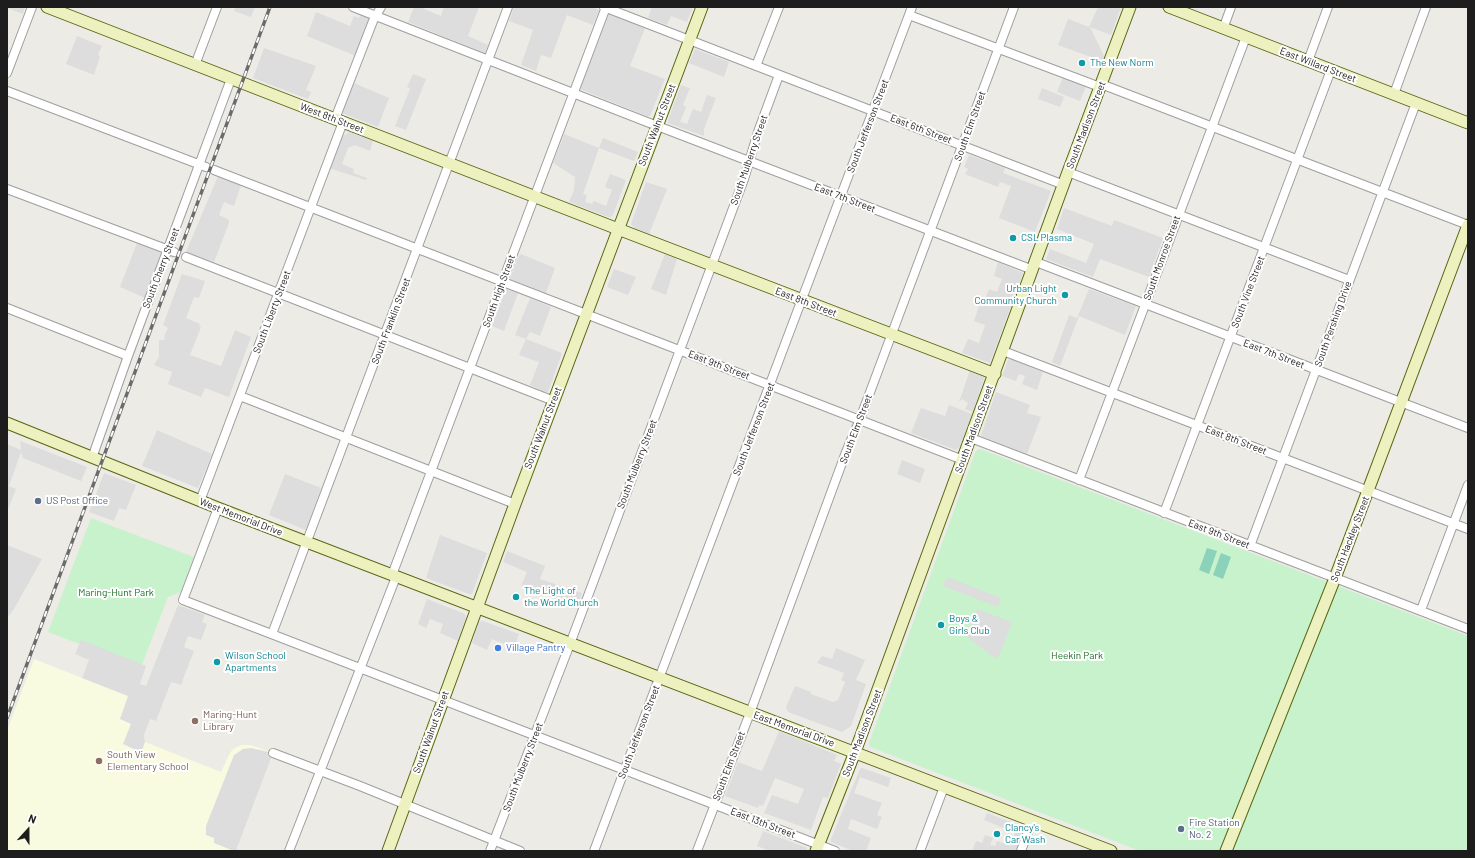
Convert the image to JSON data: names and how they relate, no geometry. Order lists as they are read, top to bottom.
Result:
{
  "streets": {
    "main road": [
      "East Willard Street",
      "West 8th Street",
      "South Walnut Street",
      "South Madison Street",
      "East 8th Street",
      "West Memorial Drive",
      "South Hackley Street",
      "East Memorial Drive"
    ],
    "street": [
      "South Jefferson Street",
      "South Elm Street",
      "East 6th Street",
      "South Mulberry Street",
      "East 7th Street",
      "South Monroe Street",
      "South Cherry Street",
      "South High Street",
      "South Vine Street",
      "South Liberty Street",
      "South Franklin Street",
      "South Pershing Drive",
      "East 9th Street",
      "East 13th Street"
    ]
  },
  "crossings": [
    ["East Willard Street", "South Monroe Street"],
    ["East Willard Street", "South Vine Street"],
    ["East Willard Street", "South Pershing Drive"],
    ["West 8th Street", "South Walnut Street"],
    ["West 8th Street", "South Cherry Street"],
    ["West 8th Street", "South High Street"],
    ["West 8th Street", "East 8th Street"],
    ["West 8th Street", "South Liberty Street"],
    ["West 8th Street", "South Franklin Street"],
    ["South Walnut Street", "East 6th Street"],
    ["South Walnut Street", "East 7th Street"],
    ["South Walnut Street", "East 8th Street"],
    ["South Walnut Street", "East 9th Street"],
    ["South Walnut Street", "West Memorial Drive"],
    ["South Walnut Street", "East Memorial Drive"],
    ["South Walnut Street", "East 13th Street"],
    ["South Madison Street", "East 6th Street"],
    ["South Madison Street", "East 7th Street"],
    ["South Madison Street", "East 8th Street"],
    ["South Madison Street", "East 9th Street"],
    ["South Madison Street", "East Memorial Drive"],
    ["South Madison Street", "East 13th Street"],
    ["South Jefferson Street", "East 6th Street"],
    ["South Jefferson Street", "East 7th Street"],
    ["South Jefferson Street", "East 8th Street"],
    ["South Jefferson Street", "East 9th Street"],
    ["South Jefferson Street", "East Memorial Drive"],
    ["South Jefferson Street", "East 13th Street"],
    ["South Elm Street", "East 6th Street"],
    ["South Elm Street", "East 7th Street"],
    ["South Elm Street", "East 8th Street"],
    ["South Elm Street", "East 9th Street"],
    ["South Elm Street", "East Memorial Drive"],
    ["South Elm Street", "East 13th Street"],
    ["East 6th Street", "South Mulberry Street"],
    ["East 6th Street", "South High Street"],
    ["South Mulberry Street", "East 7th Street"],
    ["South Mulberry Street", "East 8th Street"],
    ["South Mulberry Street", "East 9th Street"],
    ["South Mulberry Street", "East Memorial Drive"],
    ["South Mulberry Street", "East 13th Street"],
    ["East 7th Street", "South Monroe Street"],
    ["East 7th Street", "South High Street"],
    ["East 7th Street", "South Vine Street"],
    ["East 7th Street", "South Liberty Street"],
    ["East 7th Street", "South Franklin Street"],
    ["East 7th Street", "South Pershing Drive"],
    ["East 7th Street", "South Hackley Street"],
    ["South Monroe Street", "East 8th Street"],
    ["South Monroe Street", "East 9th Street"],
    ["South Cherry Street", "East 9th Street"],
    ["South Cherry Street", "West Memorial Drive"],
    ["South High Street", "East 9th Street"],
    ["South High Street", "West Memorial Drive"],
    ["South High Street", "East 13th Street"],
    ["South Vine Street", "East 8th Street"],
    ["South Vine Street", "East 9th Street"],
    ["East 8th Street", "South Pershing Drive"],
    ["East 8th Street", "South Hackley Street"],
    ["South Liberty Street", "East 9th Street"],
    ["South Liberty Street", "West Memorial Drive"],
    ["South Franklin Street", "East 9th Street"],
    ["South Franklin Street", "West Memorial Drive"],
    ["South Franklin Street", "East 13th Street"],
    ["South Pershing Drive", "East 9th Street"],
    ["East 9th Street", "South Hackley Street"],
    ["West Memorial Drive", "East Memorial Drive"],
    ["West Memorial Drive", "East 13th Street"]
  ],
  "parks": ["Maring-Hunt Park", "Heekin Park"],
  "places": [
    "The New Norm",
    "CSL Plasma",
    "Urban Light Community Church",
    "US Post Office",
    "The Light of the World Church",
    "Boys & Girls Club",
    "Village Pantry",
    "Wilson School Apartments",
    "Maring-Hunt Library",
    "South View Elementary School",
    "Fire Station No. 2",
    "Clancy's Car Wash"
  ],
  "north": "top"
}
